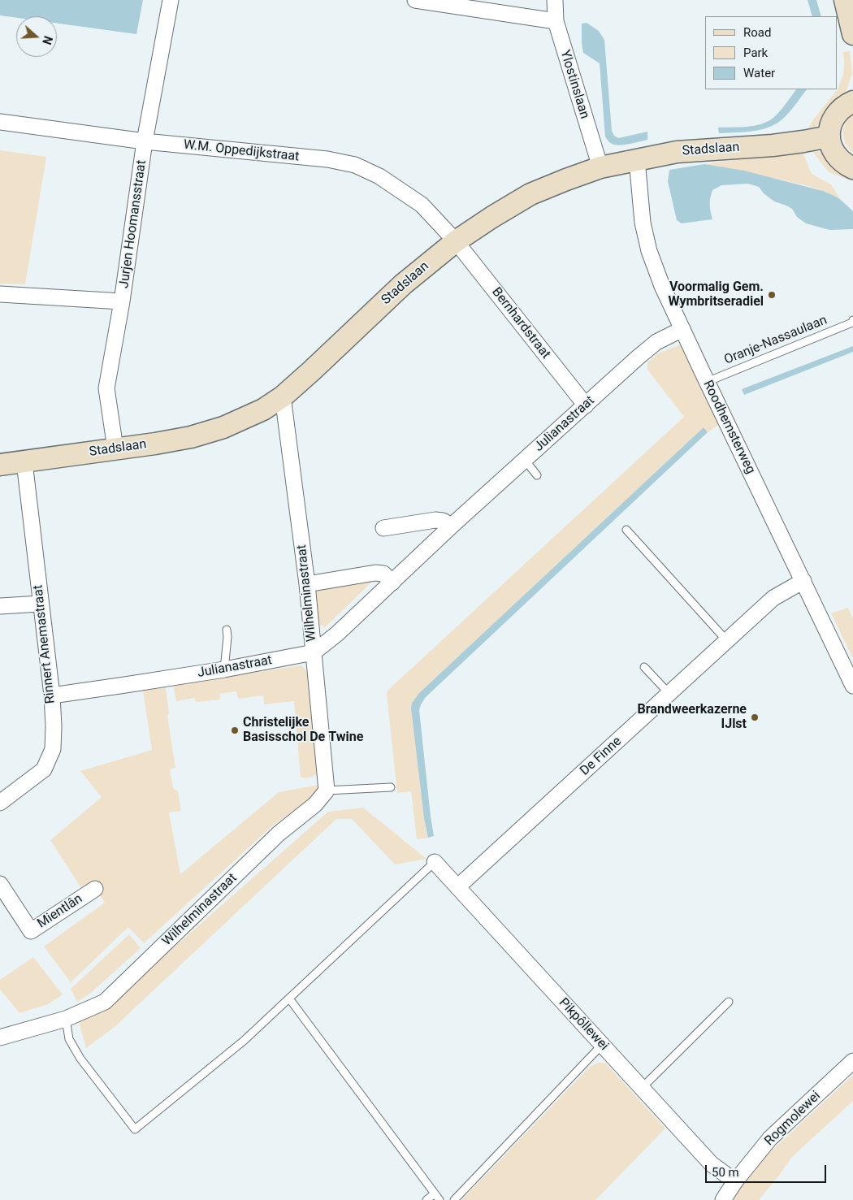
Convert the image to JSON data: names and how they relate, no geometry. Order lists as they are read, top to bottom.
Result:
{
  "streets": {
    "street": [
      "Ylostinslaan",
      "Stadslaan",
      "W.M. Oppedijkstraat",
      "Jurjen Hoomansstraat",
      "Bernhardstraat",
      "Julianastraat",
      "Roodhemsterweg",
      "Wilhelminastraat",
      "Rinnert Anemastraat",
      "De Finne",
      "Mientlân",
      "Pikpôllewei",
      "Rogmolewei"
    ],
    "lane": ["Oranje-Nassaulaan"]
  },
  "crossings": [
    ["Ylostinslaan", "Stadslaan"],
    ["Stadslaan", "W.M. Oppedijkstraat"],
    ["Stadslaan", "Jurjen Hoomansstraat"],
    ["Stadslaan", "Bernhardstraat"],
    ["Stadslaan", "Roodhemsterweg"],
    ["Stadslaan", "Wilhelminastraat"],
    ["Stadslaan", "Rinnert Anemastraat"],
    ["W.M. Oppedijkstraat", "Jurjen Hoomansstraat"],
    ["W.M. Oppedijkstraat", "Bernhardstraat"],
    ["Bernhardstraat", "Julianastraat"],
    ["Oranje-Nassaulaan", "Roodhemsterweg"],
    ["Julianastraat", "Roodhemsterweg"],
    ["Julianastraat", "Wilhelminastraat"],
    ["Julianastraat", "Rinnert Anemastraat"],
    ["Roodhemsterweg", "De Finne"],
    ["De Finne", "Pikpôllewei"],
    ["Pikpôllewei", "Rogmolewei"]
  ],
  "places": ["Voormalig Gem. Wymbritseradiel", "Brandweerkazerne IJlst", "Christelijke Basisschol De Twine"],
  "legend": ["Road", "Park", "Water"],
  "scale_bar": "50 m",
  "north": "right"
}
